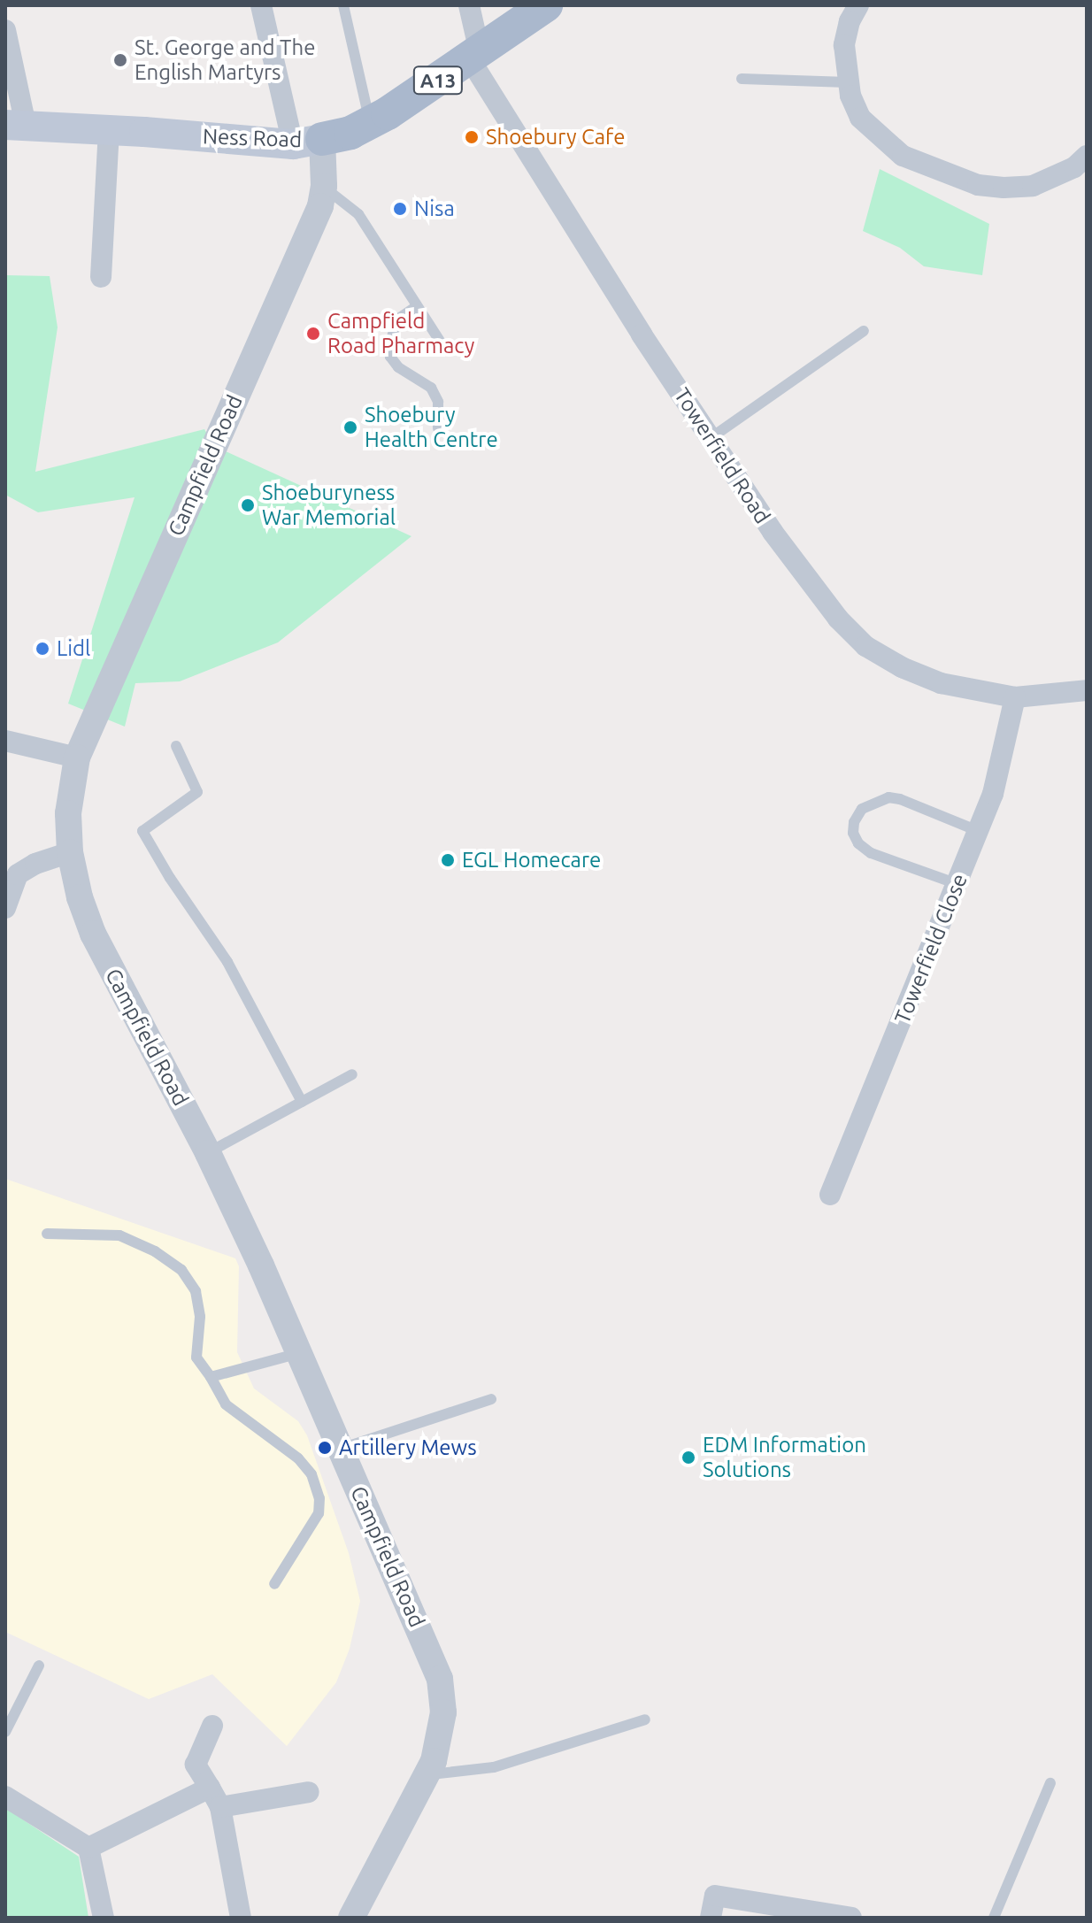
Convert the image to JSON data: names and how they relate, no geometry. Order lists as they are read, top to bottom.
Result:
{
  "streets": {
    "main road": ["A13", "Ness Road"],
    "street": ["Towerfield Road", "Campfield Road", "Towerfield Close"]
  },
  "crossings": [
    ["Ness Road", "Towerfield Road"],
    ["Ness Road", "Campfield Road"],
    ["Towerfield Road", "Towerfield Close"]
  ],
  "places": [
    "St. George and The English Martyrs",
    "Shoebury Cafe",
    "Nisa",
    "Campfield Road Pharmacy",
    "Shoebury Health Centre",
    "Shoeburyness War Memorial",
    "Lidl",
    "EGL Homecare",
    "Artillery Mews",
    "EDM Information Solutions"
  ]
}
